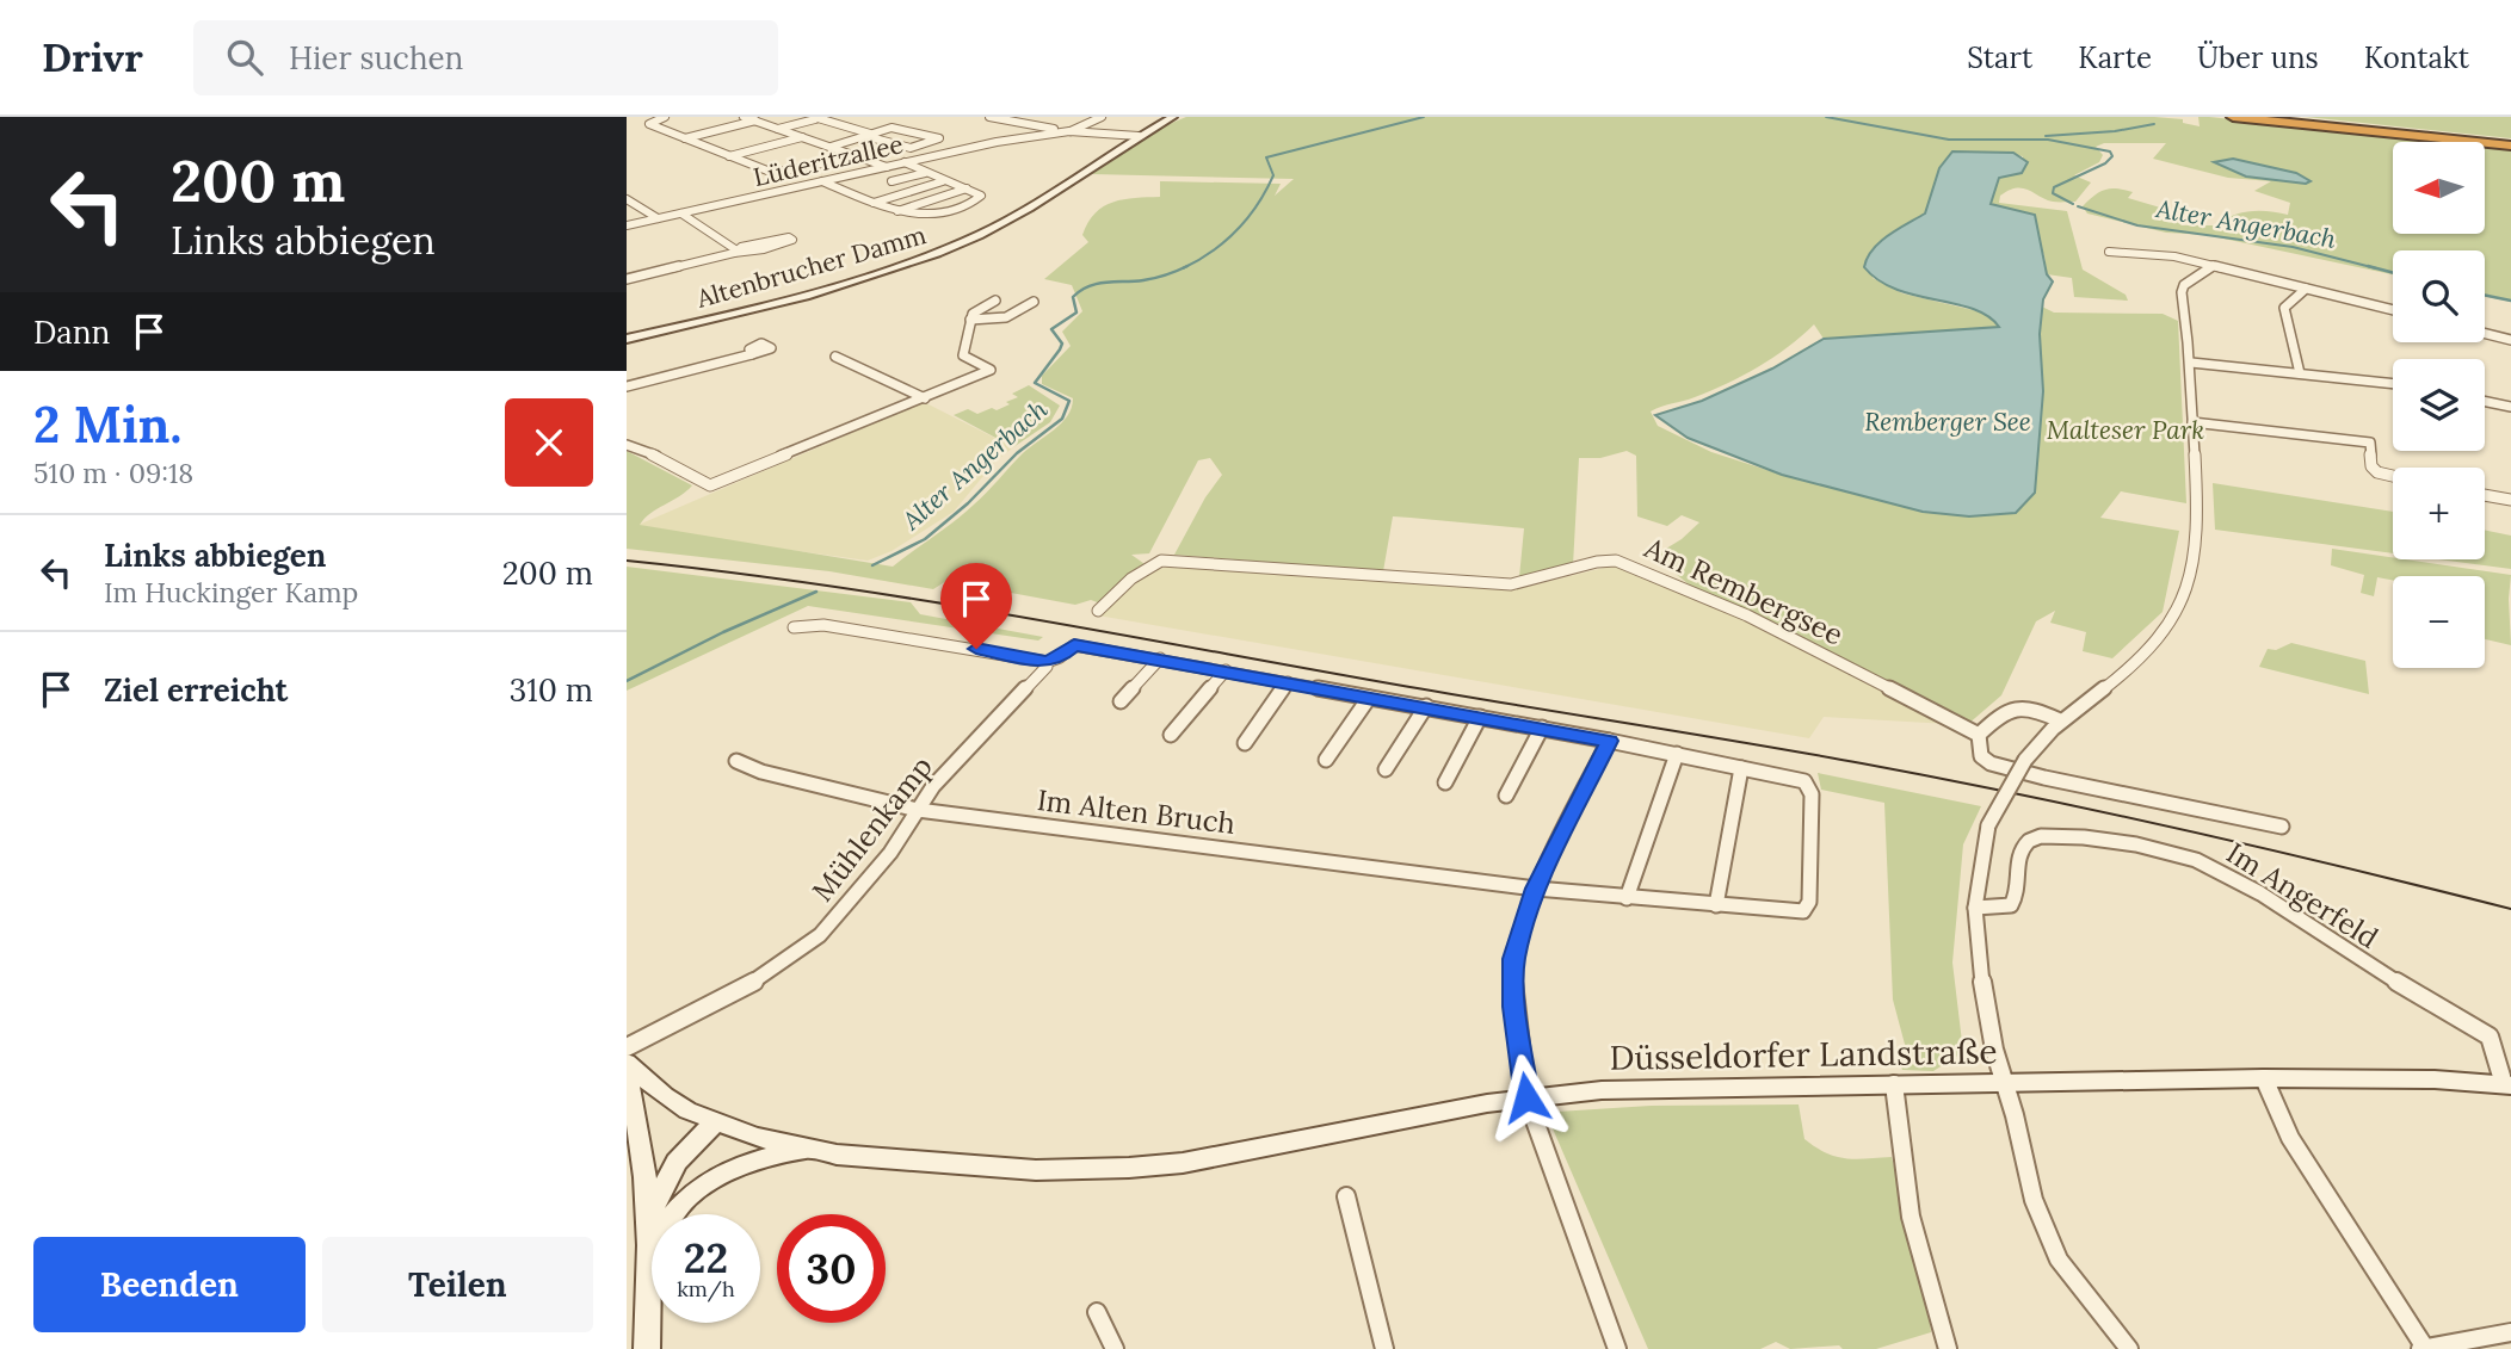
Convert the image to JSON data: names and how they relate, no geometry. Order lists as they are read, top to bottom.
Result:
{
  "streets": {
    "main road": ["Altenbrucher Damm", "Düsseldorfer Landstraße"],
    "street": [
      "Lüderitzallee",
      "Am Rembergsee",
      "Im Alten Bruch",
      "Mühlenkamp",
      "Im Angerfeld"
    ]
  },
  "crossings": [
    ["Lüderitzallee", "Altenbrucher Damm"],
    ["Im Alten Bruch", "Mühlenkamp"],
    ["Im Angerfeld", "Düsseldorfer Landstraße"]
  ],
  "water": ["Alter Angerbach", "Remberger See"],
  "parks": ["Malteser Park"],
  "north": "left",
  "page": {
    "header": "Drivr",
    "search": "Hier suchen",
    "nav": [
      "Start",
      "Karte",
      "Über uns",
      "Kontakt"
    ],
    "turn": ["200 m", "Links abbiegen"],
    "map_buttons": ["+", "−"],
    "then": "Dann",
    "heading": ["2 Min.", "510 m · 09:18"],
    "list": [
      {
        "name": "Links abbiegen",
        "note": "Im Huckinger Kamp",
        "value": "200 m"
      },
      {
        "name": "Ziel erreicht",
        "value": "310 m"
      }
    ],
    "speed": "22 km/h",
    "limit": "30",
    "buttons": ["Beenden", "Teilen"]
  }
}
